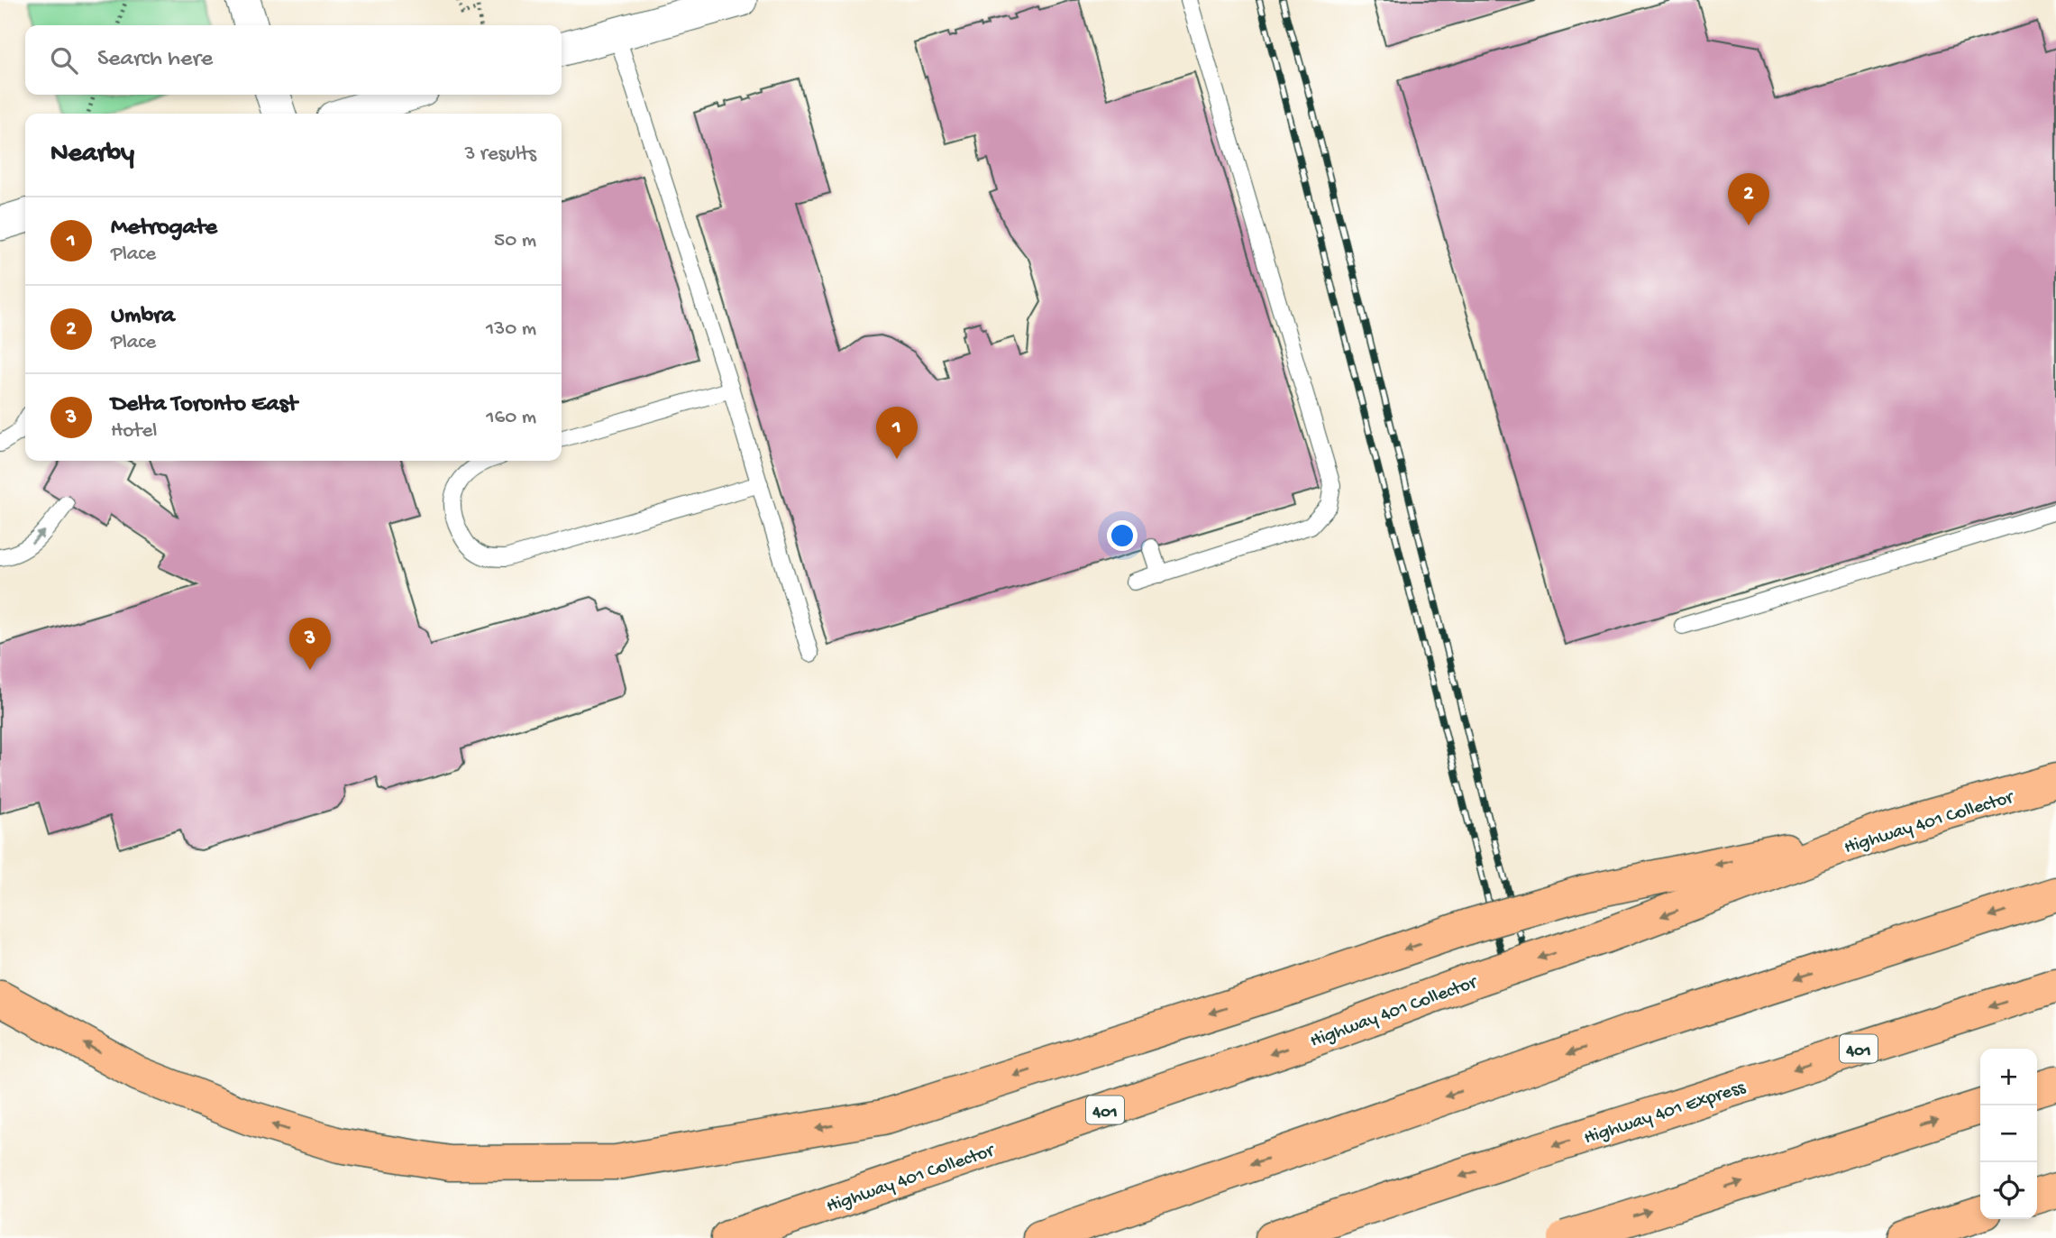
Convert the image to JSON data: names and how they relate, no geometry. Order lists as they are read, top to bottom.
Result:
{
  "streets": {
    "highway": ["Highway 401 Collector", "401", "Highway 401 Express"]
  },
  "page": {
    "search": "Search here",
    "heading": ["Nearby", "3 results"],
    "pins": ["2", "1", "3"],
    "list": [
      {
        "mark": "1",
        "name": "Metrogate",
        "note": "Place",
        "value": "50 m"
      },
      {
        "mark": "2",
        "name": "Umbra",
        "note": "Place",
        "value": "130 m"
      },
      {
        "mark": "3",
        "name": "Delta Toronto East",
        "note": "Hotel",
        "value": "160 m"
      }
    ],
    "map_buttons": ["+", "−"]
  }
}
